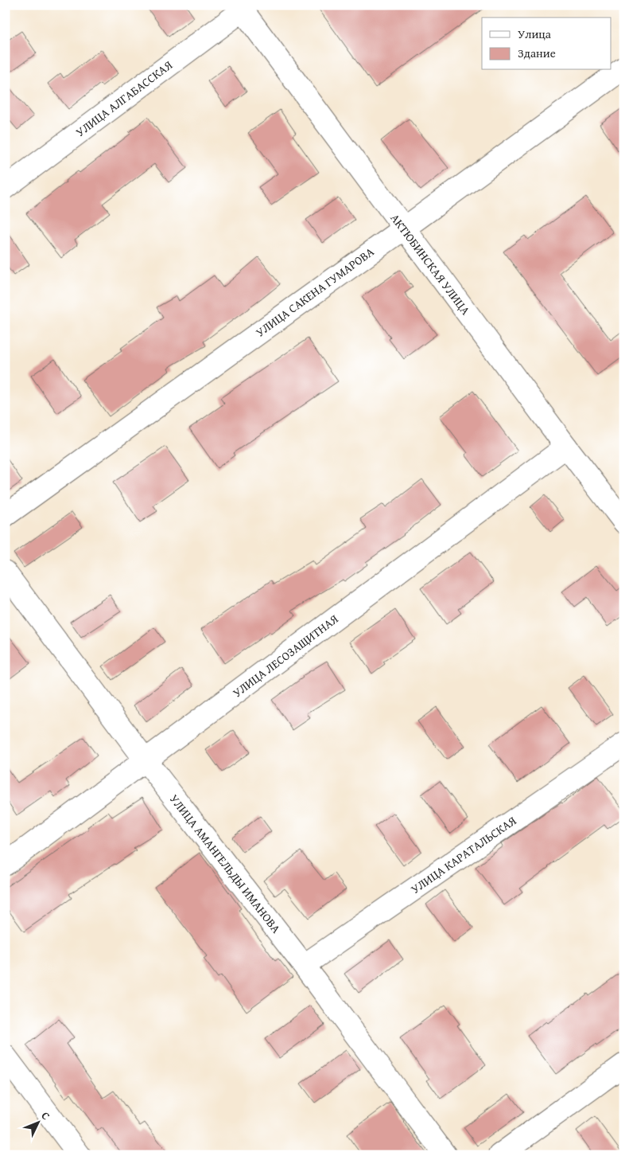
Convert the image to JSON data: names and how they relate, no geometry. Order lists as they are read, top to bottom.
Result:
{
  "streets": {
    "street": [
      "УЛИЦА АЛГАБАССКАЯ",
      "АКТЮБИНСКАЯ УЛИЦА",
      "УЛИЦА САКЕНА ГУМАРОВА",
      "УЛИЦА ЛЕСОЗАЩИТНАЯ",
      "УЛИЦА КАРАТАЛЬСКАЯ",
      "УЛИЦА АМАНГЕЛЬДЫ ИМАНОВА"
    ]
  },
  "crossings": [
    ["УЛИЦА АЛГАБАССКАЯ", "АКТЮБИНСКАЯ УЛИЦА"],
    ["АКТЮБИНСКАЯ УЛИЦА", "УЛИЦА САКЕНА ГУМАРОВА"],
    ["АКТЮБИНСКАЯ УЛИЦА", "УЛИЦА ЛЕСОЗАЩИТНАЯ"],
    ["УЛИЦА ЛЕСОЗАЩИТНАЯ", "УЛИЦА АМАНГЕЛЬДЫ ИМАНОВА"],
    ["УЛИЦА КАРАТАЛЬСКАЯ", "УЛИЦА АМАНГЕЛЬДЫ ИМАНОВА"]
  ],
  "legend": ["Улица", "Здание"],
  "north": "top right"
}
